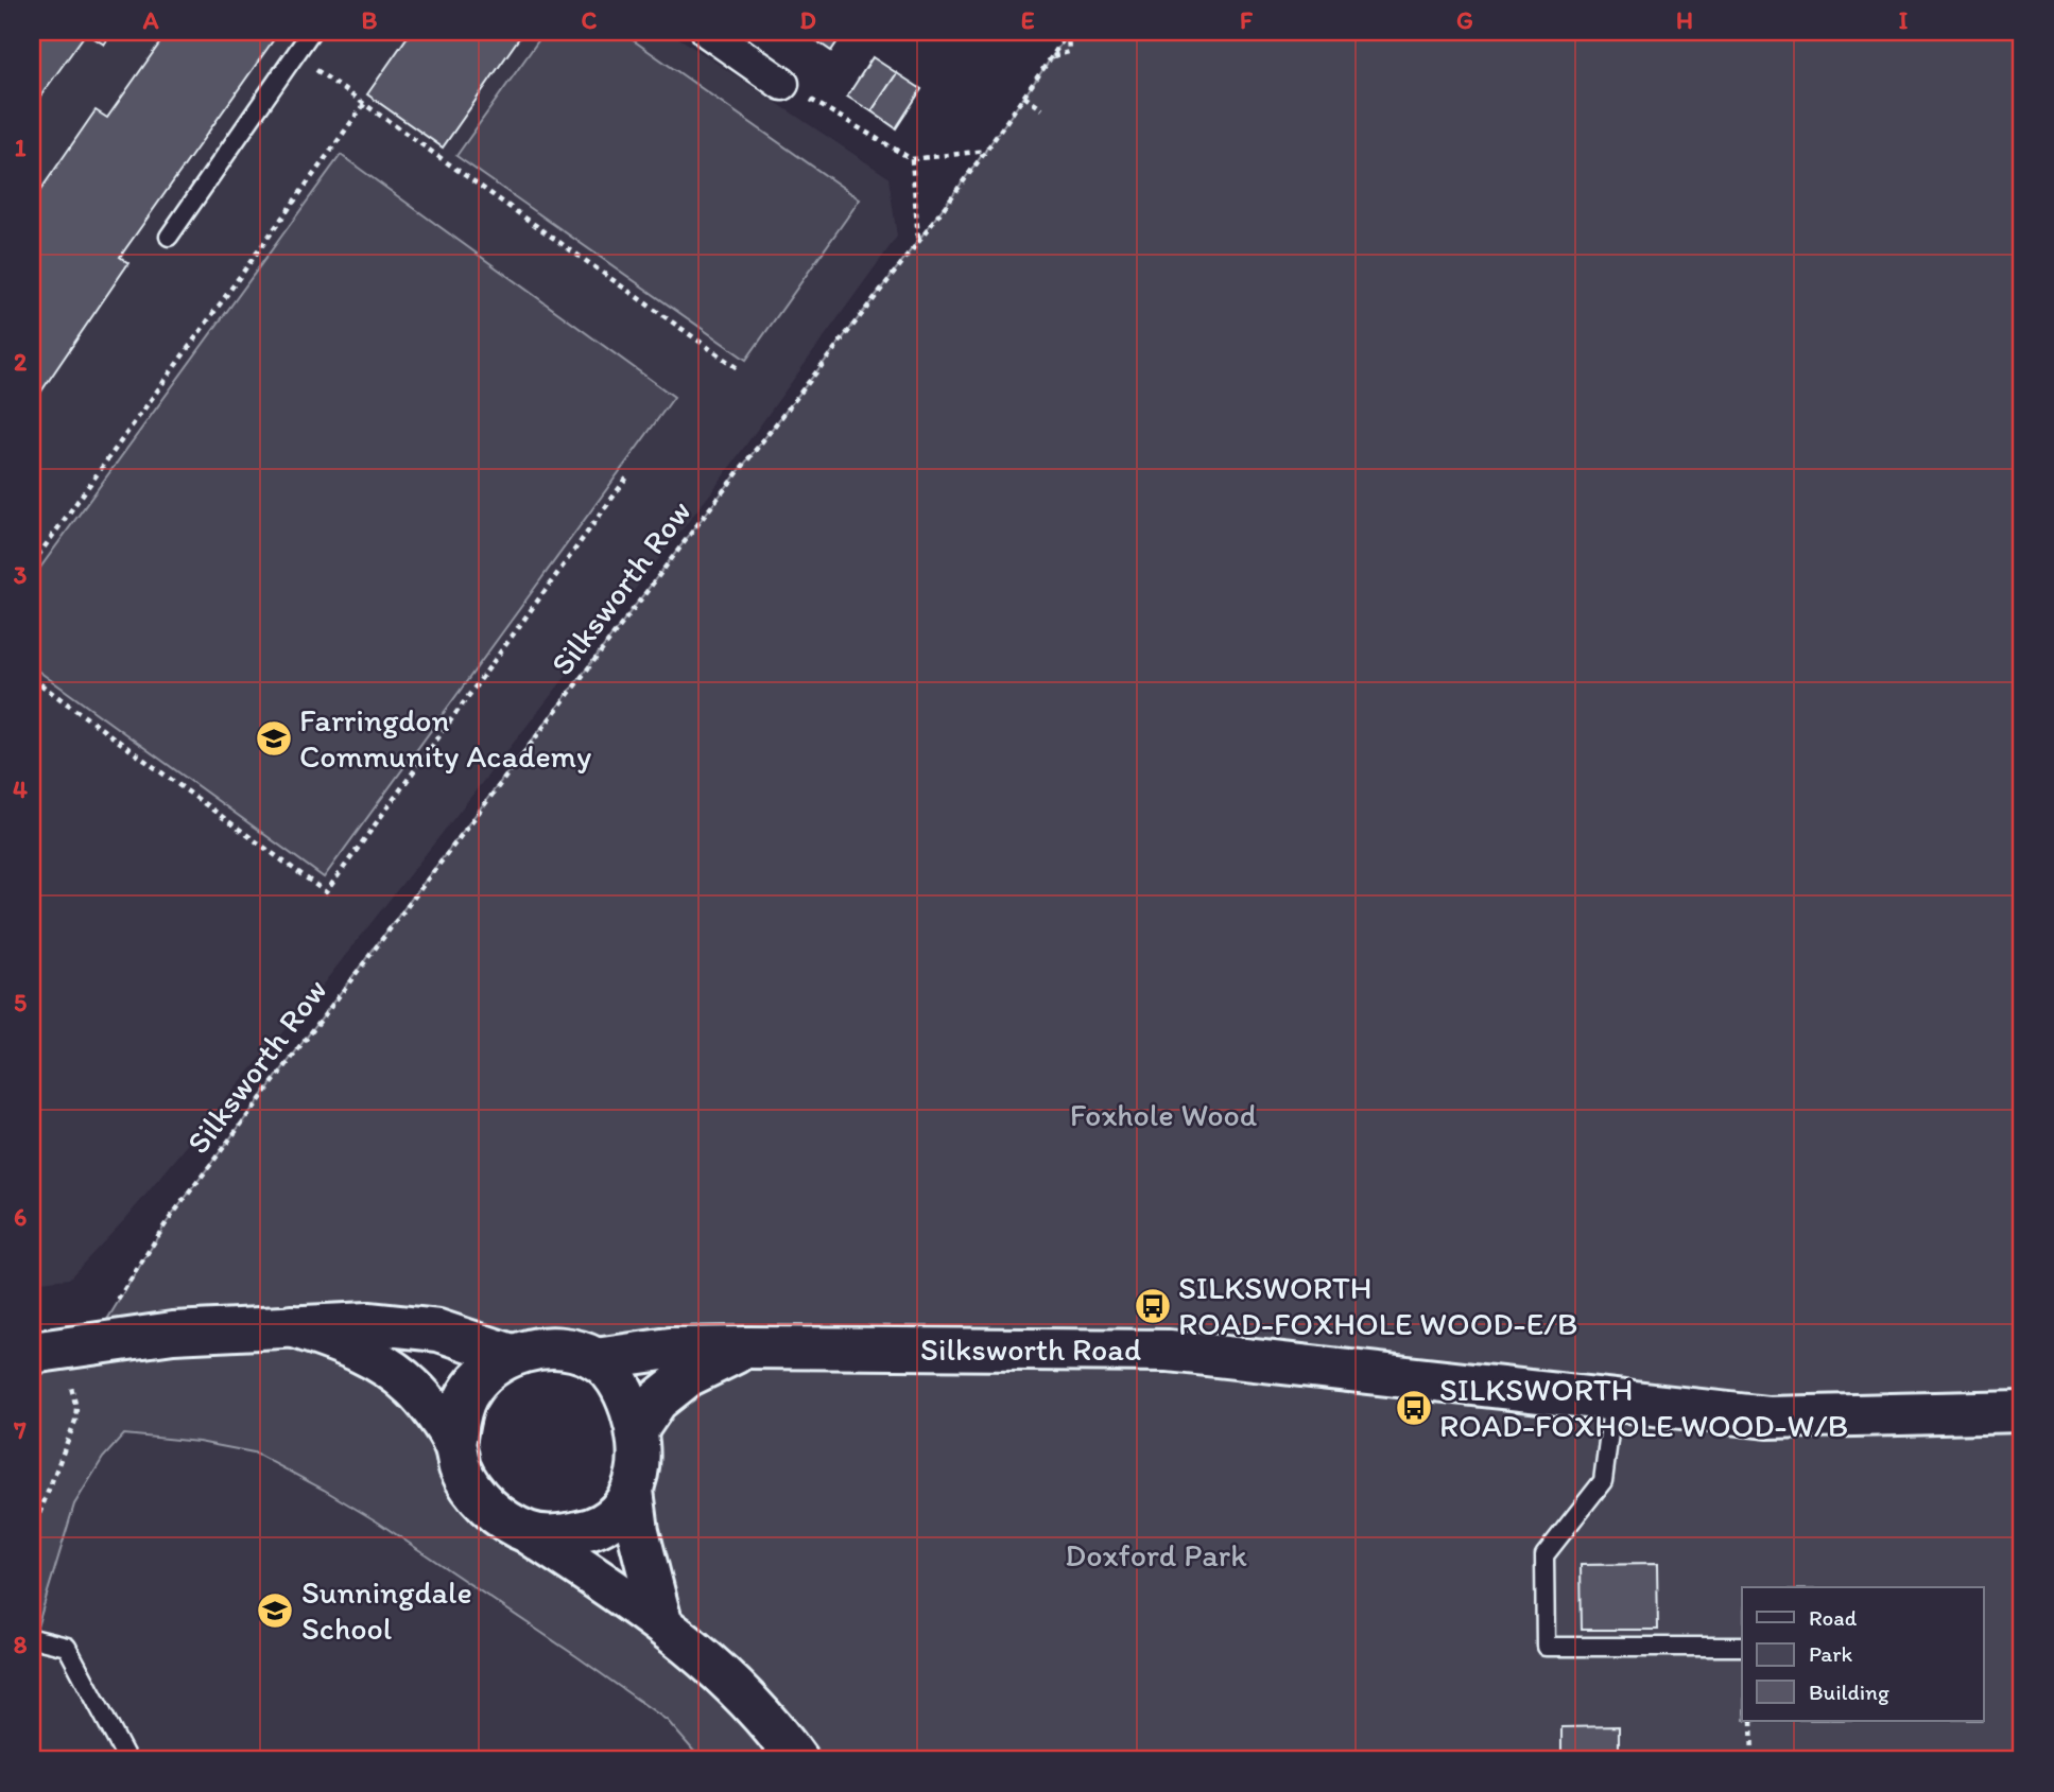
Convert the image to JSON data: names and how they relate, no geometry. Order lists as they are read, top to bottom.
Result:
{
  "streets": {
    "street": ["Silksworth Road"],
    "path": ["Silksworth Row"]
  },
  "parks": ["Foxhole Wood", "Doxford Park"],
  "places": {
    "school or university": ["Farringdon Community Academy", "Sunningdale School"],
    "bus stop": ["SILKSWORTH ROAD-FOXHOLE WOOD-E/B", "SILKSWORTH ROAD-FOXHOLE WOOD-W/B"]
  },
  "legend": ["Road", "Park", "Building"],
  "grid": {
    "columns": [
      "A",
      "B",
      "C",
      "D",
      "E",
      "F",
      "G",
      "H",
      "I"
    ],
    "rows": [
      "1",
      "2",
      "3",
      "4",
      "5",
      "6",
      "7",
      "8"
    ]
  }
}
